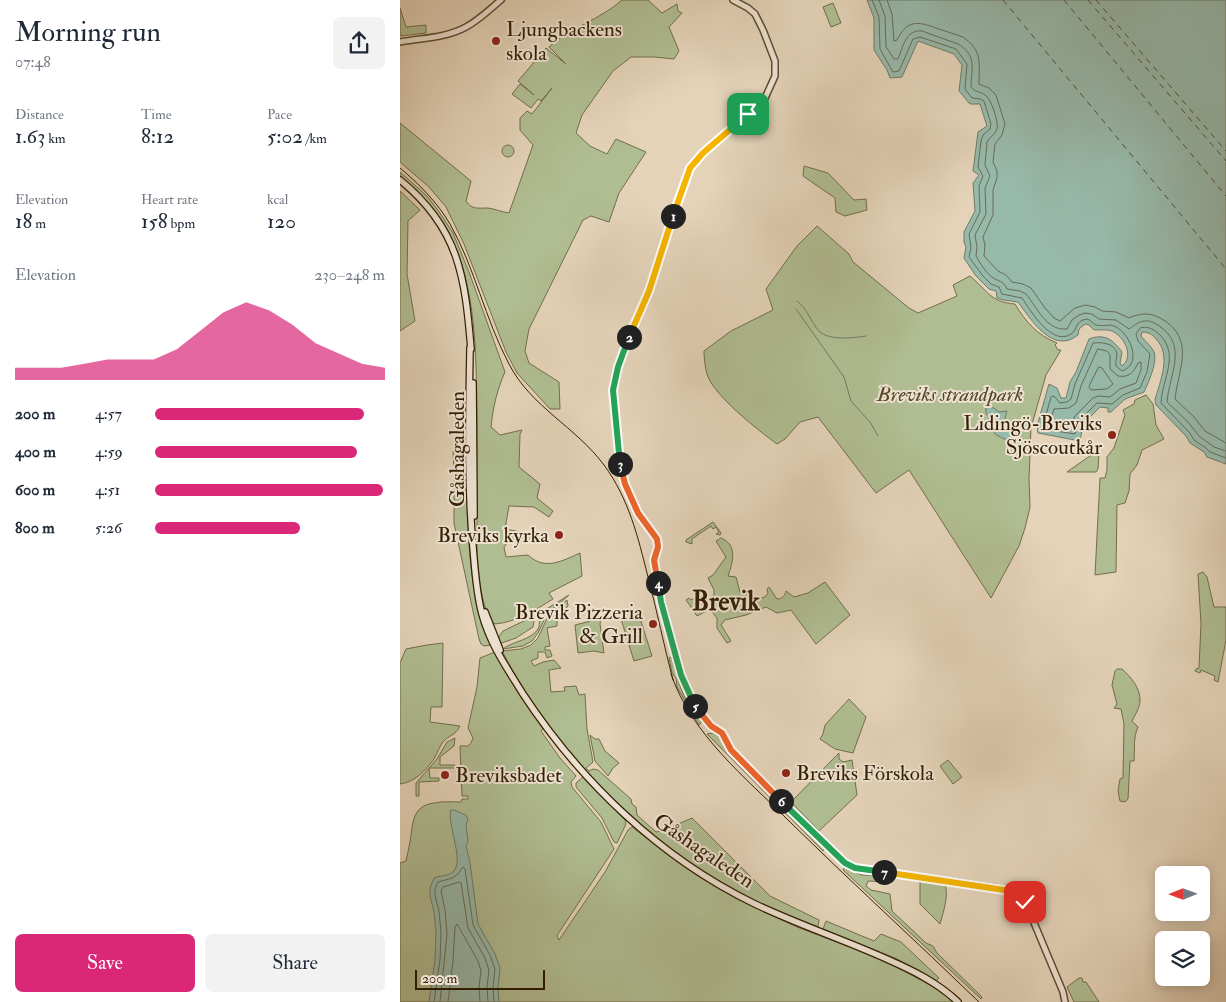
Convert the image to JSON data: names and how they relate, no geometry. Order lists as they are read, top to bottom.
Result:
{
  "streets": {
    "main road": ["Gåshagaleden"]
  },
  "districts": ["Brevik"],
  "parks": ["Breviks strandpark"],
  "places": [
    "Ljungbackens skola",
    "Lidingö-Breviks Sjöscoutkår",
    "Breviks kyrka",
    "Brevik Pizzeria & Grill",
    "Breviks Förskola",
    "Breviksbadet"
  ],
  "scale_bar": "200 m",
  "north": "left",
  "page": {
    "heading": ["Morning run", "07:48"],
    "stats": [
      ["Distance", "1.63 km"],
      ["Time", "8:12"],
      ["Pace", "5:02 /km"],
      ["Elevation", "18 m"],
      ["Heart rate", "158 bpm"],
      ["kcal", "120"]
    ],
    "pins": [
      "1",
      "2",
      "3",
      "4",
      "5",
      "6",
      "7"
    ],
    "chart": ["Elevation", "230–248 m"],
    "list": [
      {
        "name": "200 m",
        "note": "4:57"
      },
      {
        "name": "400 m",
        "note": "4:59"
      },
      {
        "name": "600 m",
        "note": "4:51"
      },
      {
        "name": "800 m",
        "note": "5:26"
      }
    ],
    "buttons": ["Save", "Share"],
    "scale": "200 m"
  }
}
